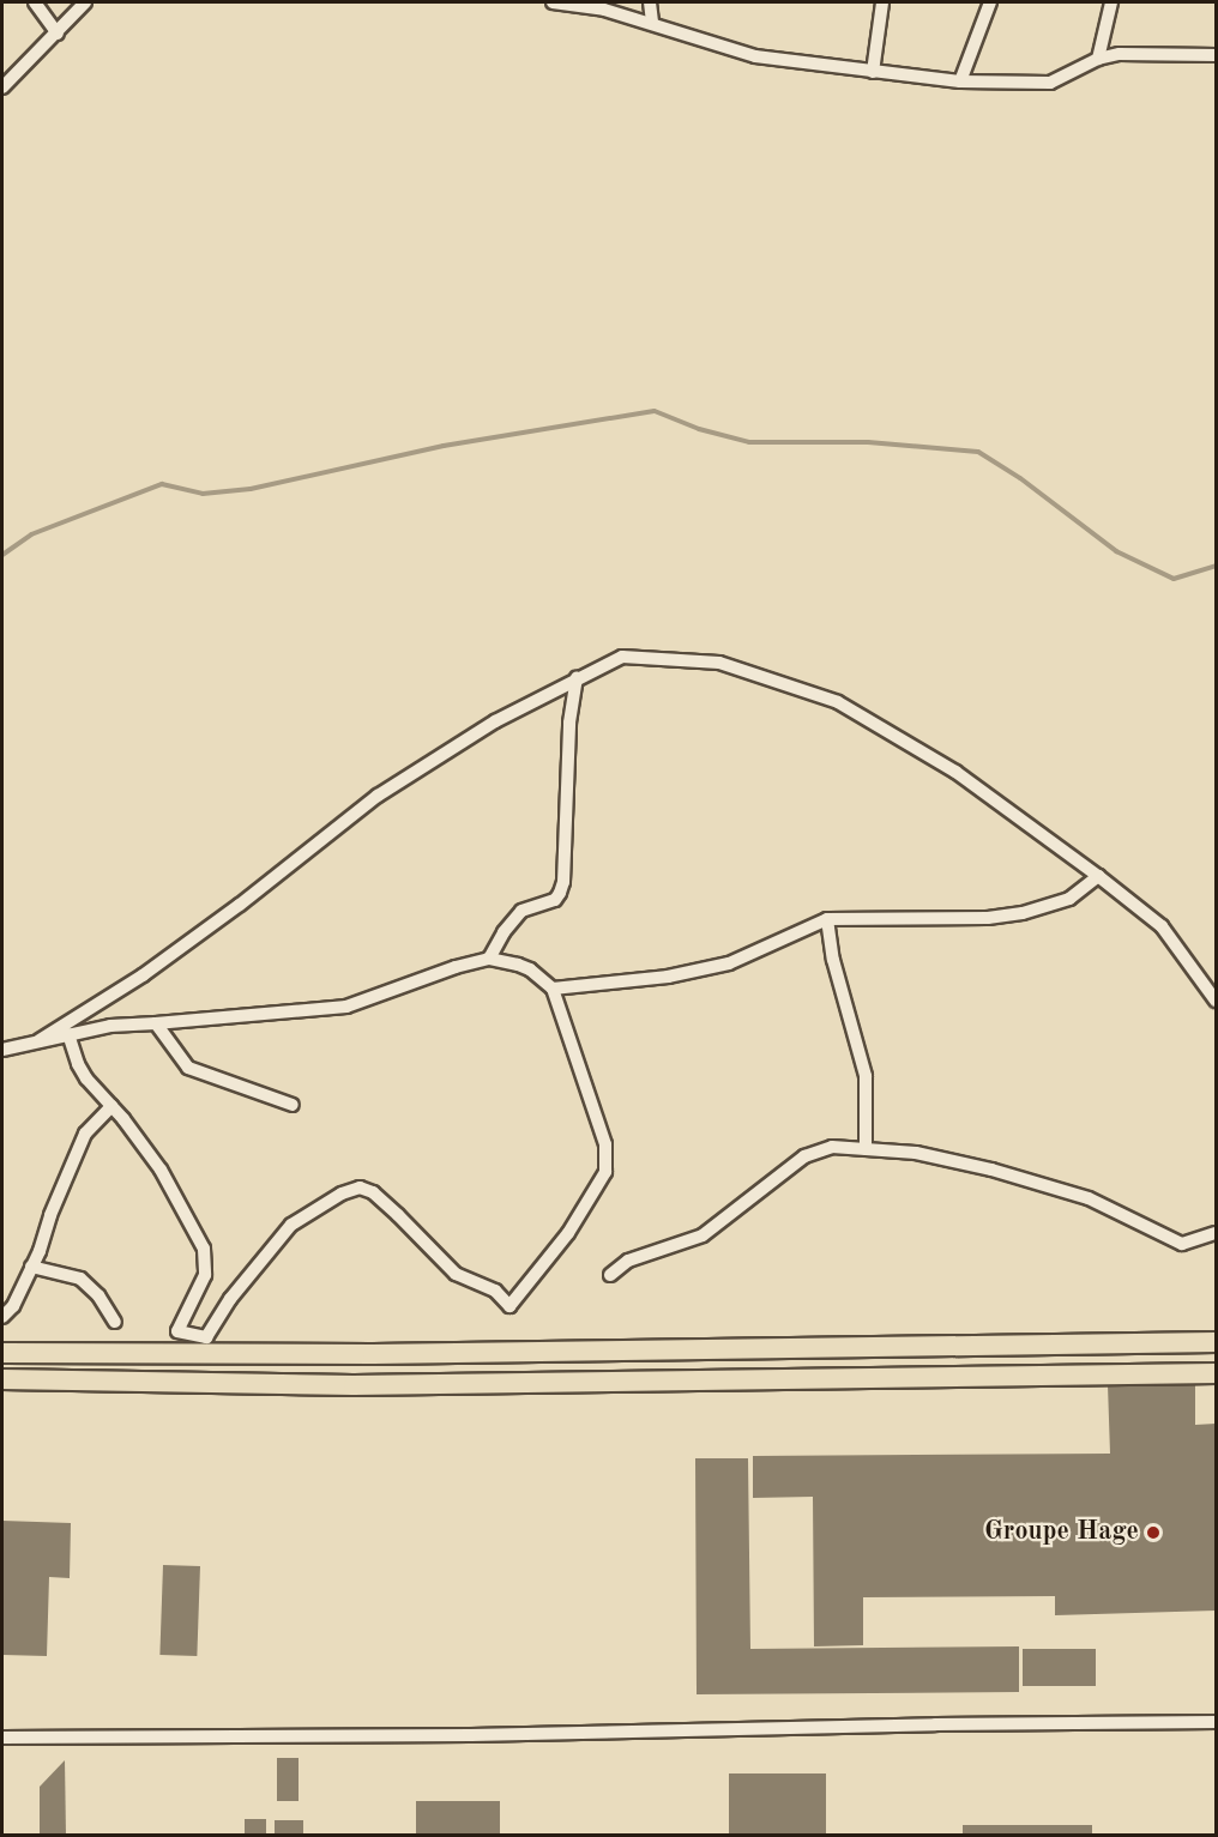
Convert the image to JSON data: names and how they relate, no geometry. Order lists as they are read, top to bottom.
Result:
{
  "places": ["Groupe Hage"]
}
